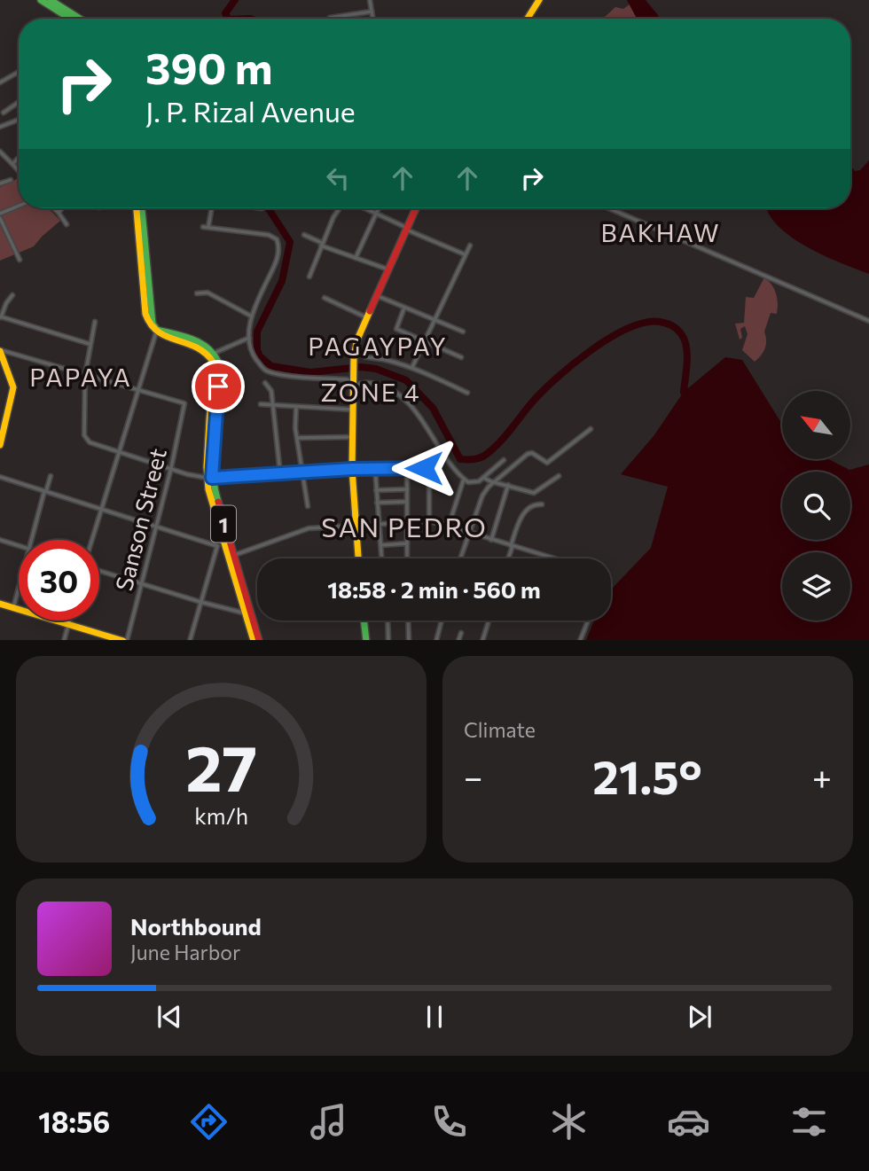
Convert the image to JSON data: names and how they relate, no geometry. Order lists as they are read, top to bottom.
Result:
{
  "streets": {
    "main road": ["1"],
    "street": ["Sanson Street"]
  },
  "districts": [
    "BAKHAW",
    "PAGAYPAY",
    "PAPAYA",
    "ZONE 4",
    "SAN PEDRO"
  ],
  "north": "top left",
  "page": {
    "turn": ["390 m", "J. P. Rizal Avenue"],
    "limit": "30",
    "trip": "18:58 · 2 min · 560 m",
    "tile": "Climate",
    "heat": ["−", "21.5°", "+"],
    "song": ["Northbound", "June Harbor"],
    "tabs": "18:56",
    "gauge": ["27", "km/h"]
  }
}
